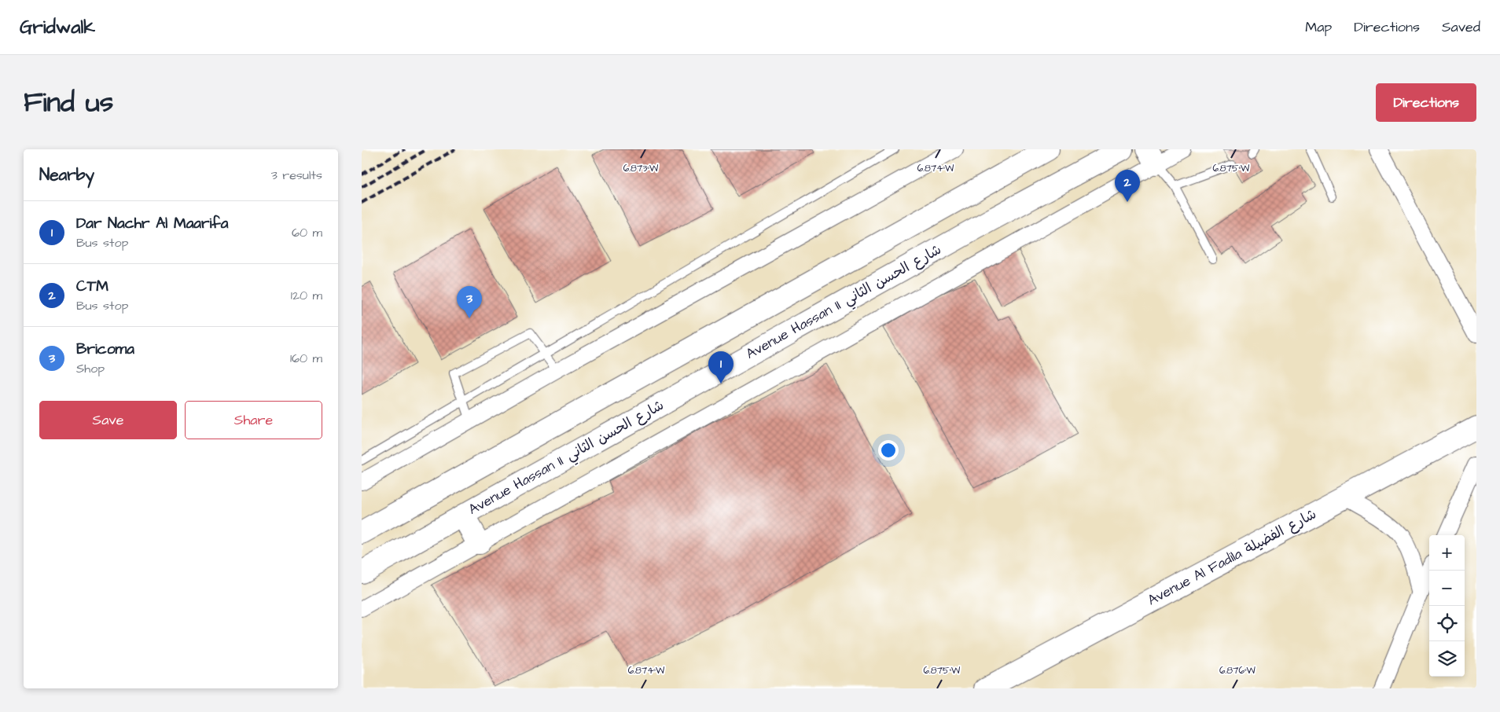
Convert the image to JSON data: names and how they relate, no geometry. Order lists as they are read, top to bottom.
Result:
{
  "streets": {
    "main road": ["Avenue Hassan II شارع الحسن الثاني", "Avenue Al Fadila شارع الفضيلة"]
  },
  "page": {
    "header": "Gridwalk",
    "nav": ["Map", "Directions", "Saved"],
    "title": "Find us",
    "buttons": [
      "Directions",
      ["Save", "Share"]
    ],
    "heading": ["Nearby", "3 results"],
    "pins": ["2", "3", "1"],
    "list": [
      {
        "mark": "1",
        "name": "Dar Nachr Al Maarifa",
        "note": "Bus stop",
        "value": "60 m"
      },
      {
        "mark": "2",
        "name": "CTM",
        "note": "Bus stop",
        "value": "120 m"
      },
      {
        "mark": "3",
        "name": "Bricoma",
        "note": "Shop",
        "value": "160 m"
      }
    ],
    "map_buttons": ["+", "−"]
  },
  "coordinates": [
    "6.873°W",
    "6.874°W",
    "6.875°W",
    "6.876°W"
  ]
}
